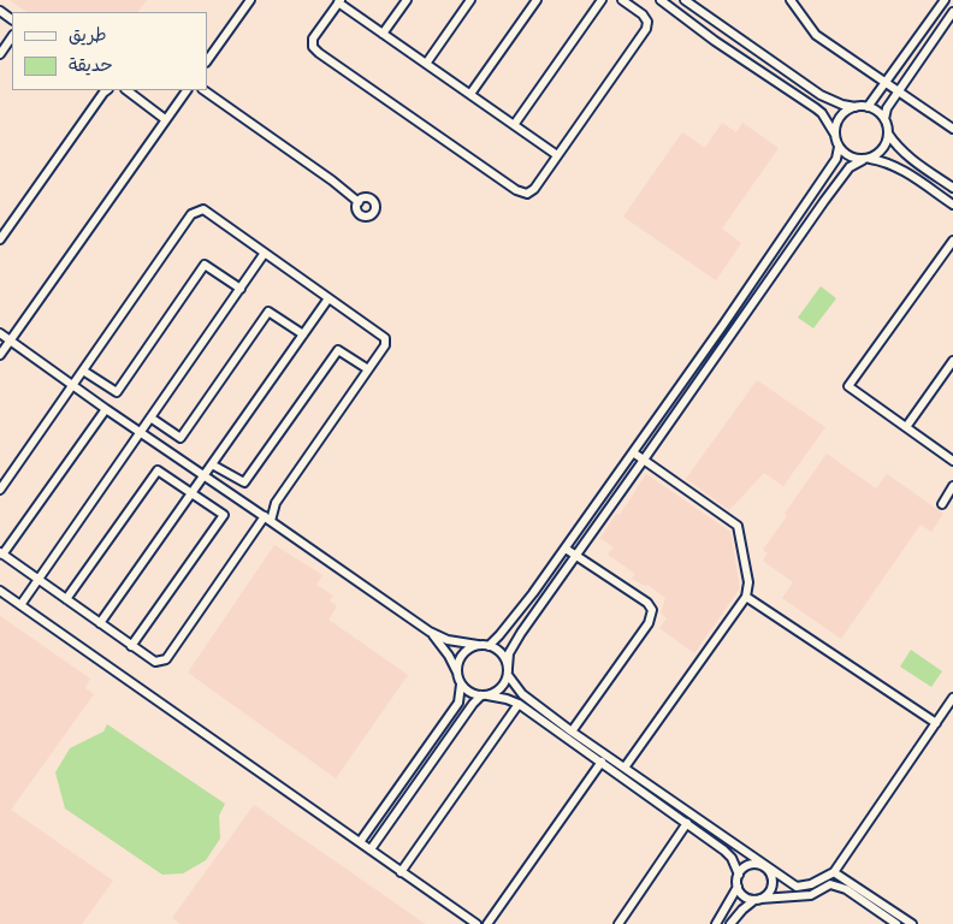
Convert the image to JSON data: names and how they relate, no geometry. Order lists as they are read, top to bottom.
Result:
{
  "legend": ["طريق", "حديقة"]
}
